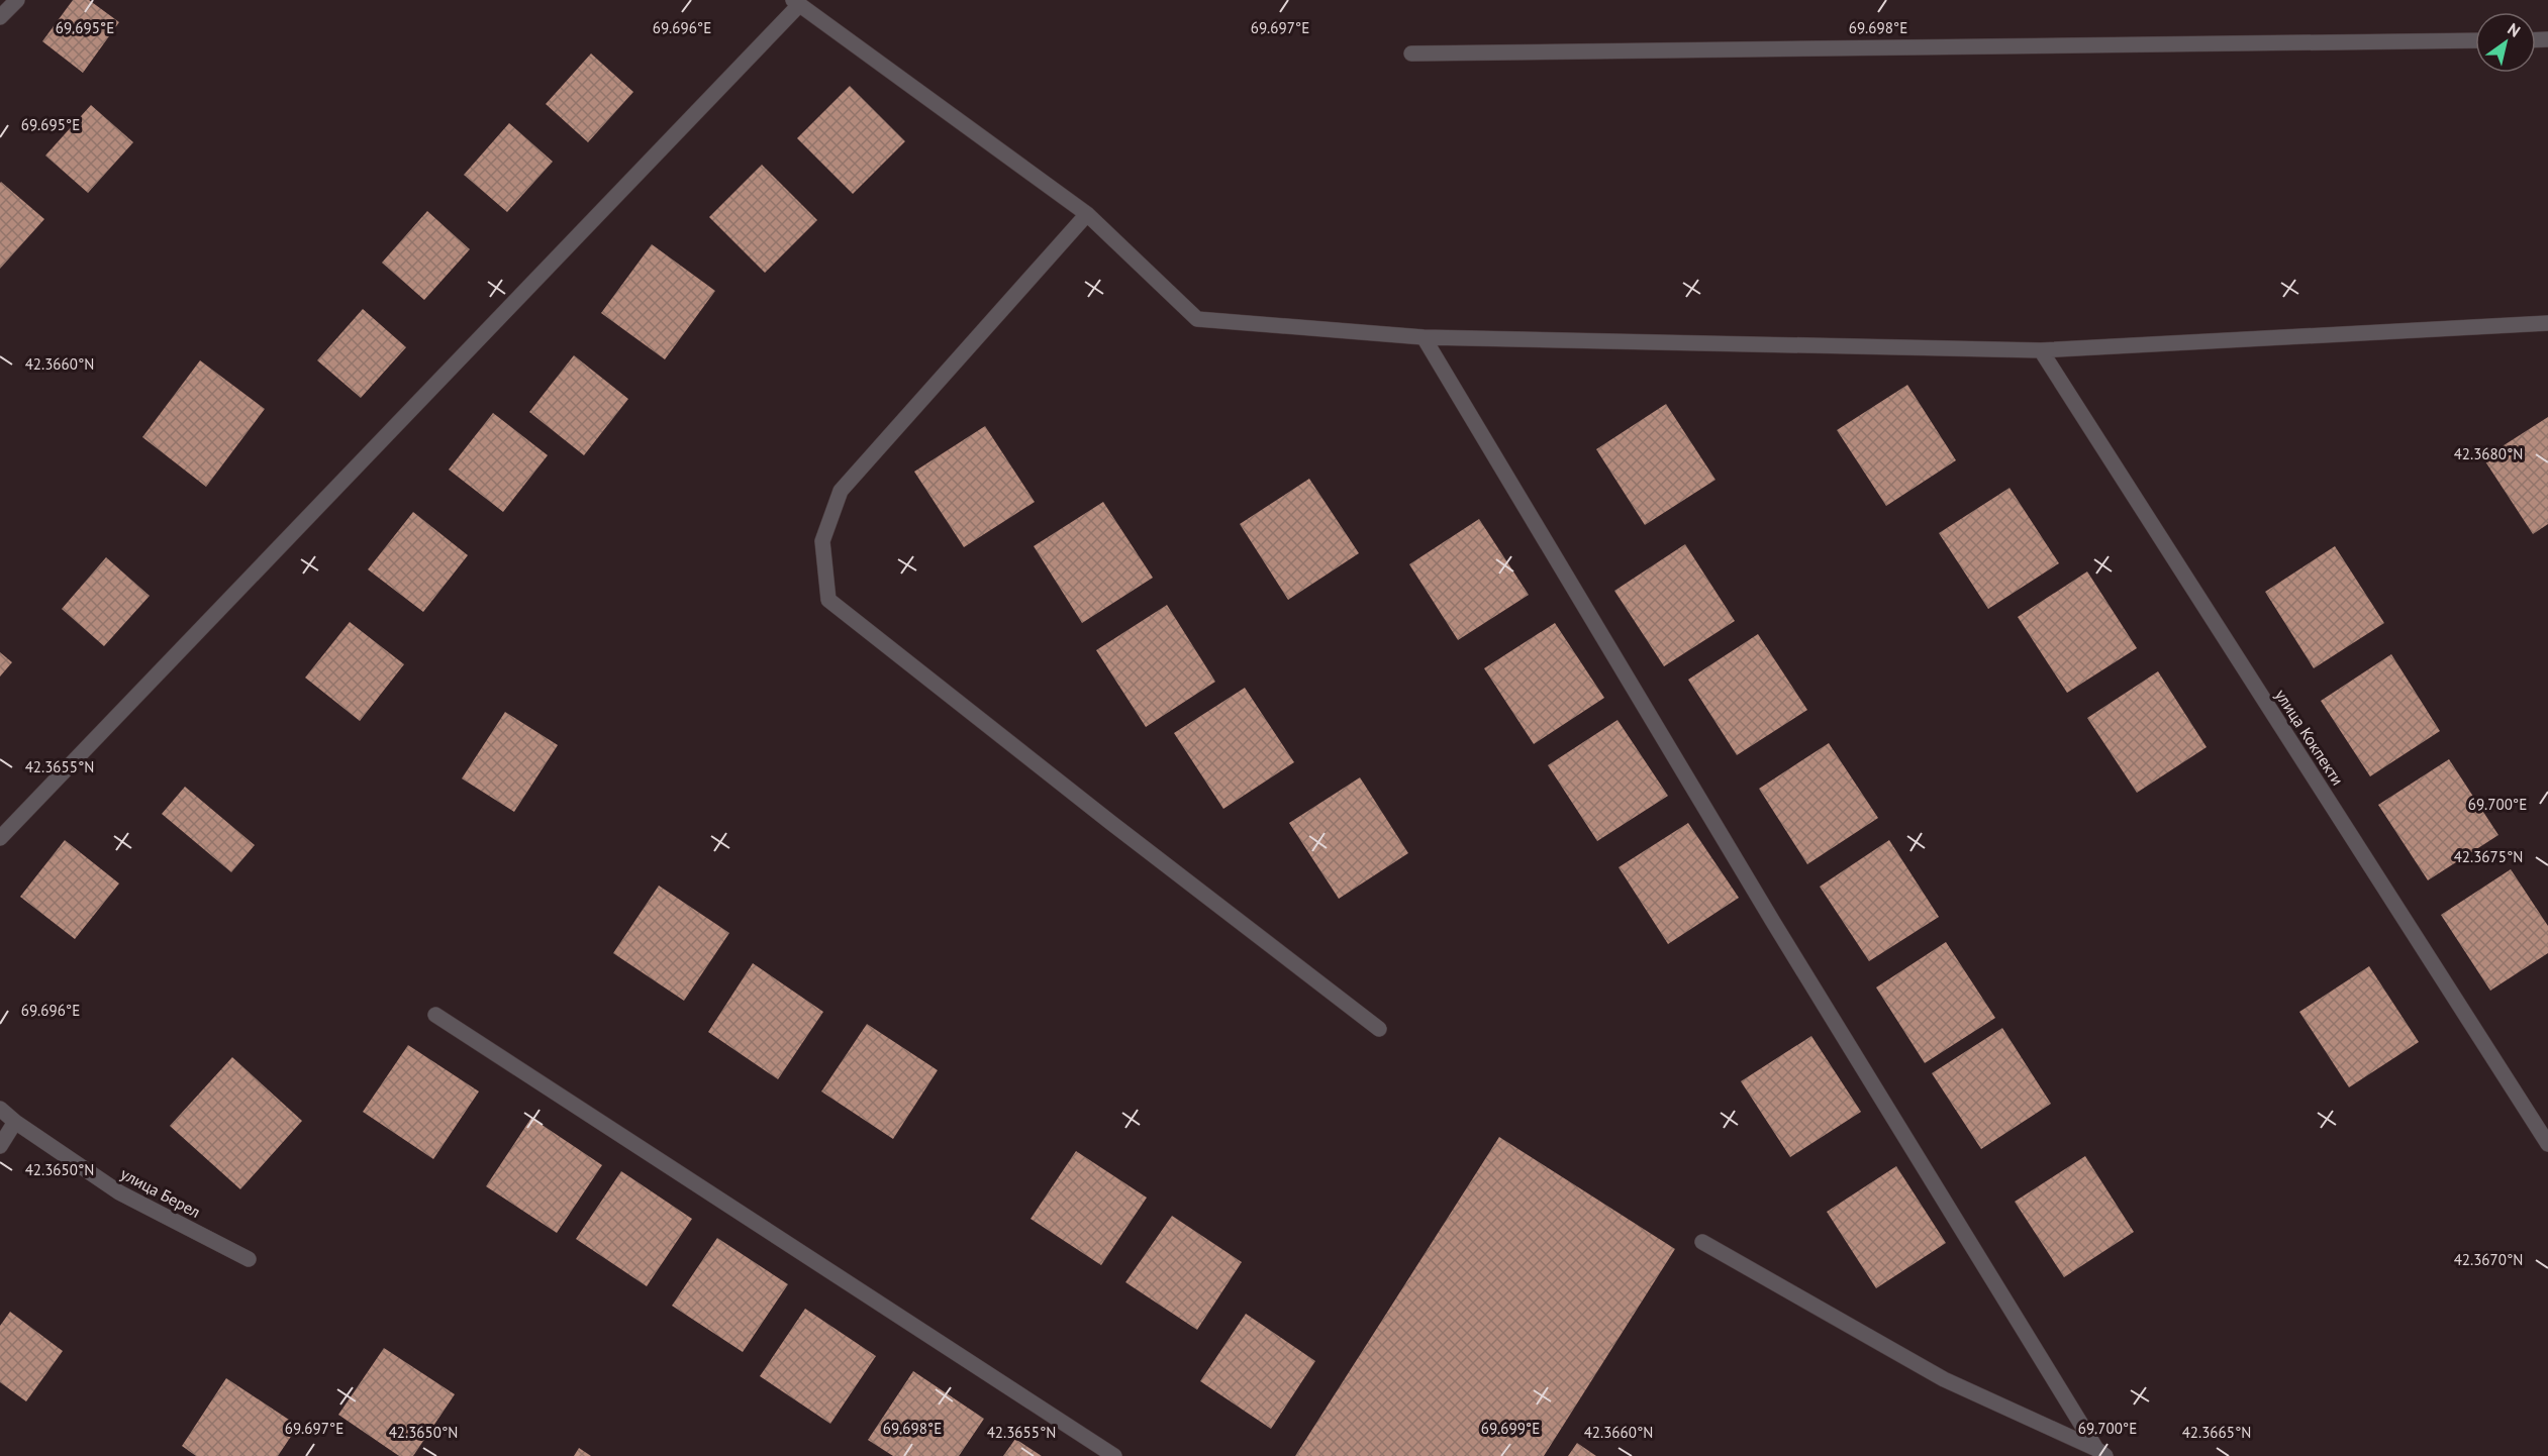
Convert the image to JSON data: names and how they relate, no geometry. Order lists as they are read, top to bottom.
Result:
{
  "streets": {
    "street": ["улица Кокпекти", "улица Берел"]
  },
  "north": "top right",
  "coordinates": [
    "69.697°E",
    "69.698°E",
    "69.695°E",
    "69.696°E",
    "42.3660°N",
    "42.3680°N",
    "42.3655°N",
    "69.700°E",
    "42.3675°N",
    "42.3650°N",
    "42.3670°N",
    "69.699°E",
    "42.3665°N"
  ]
}
